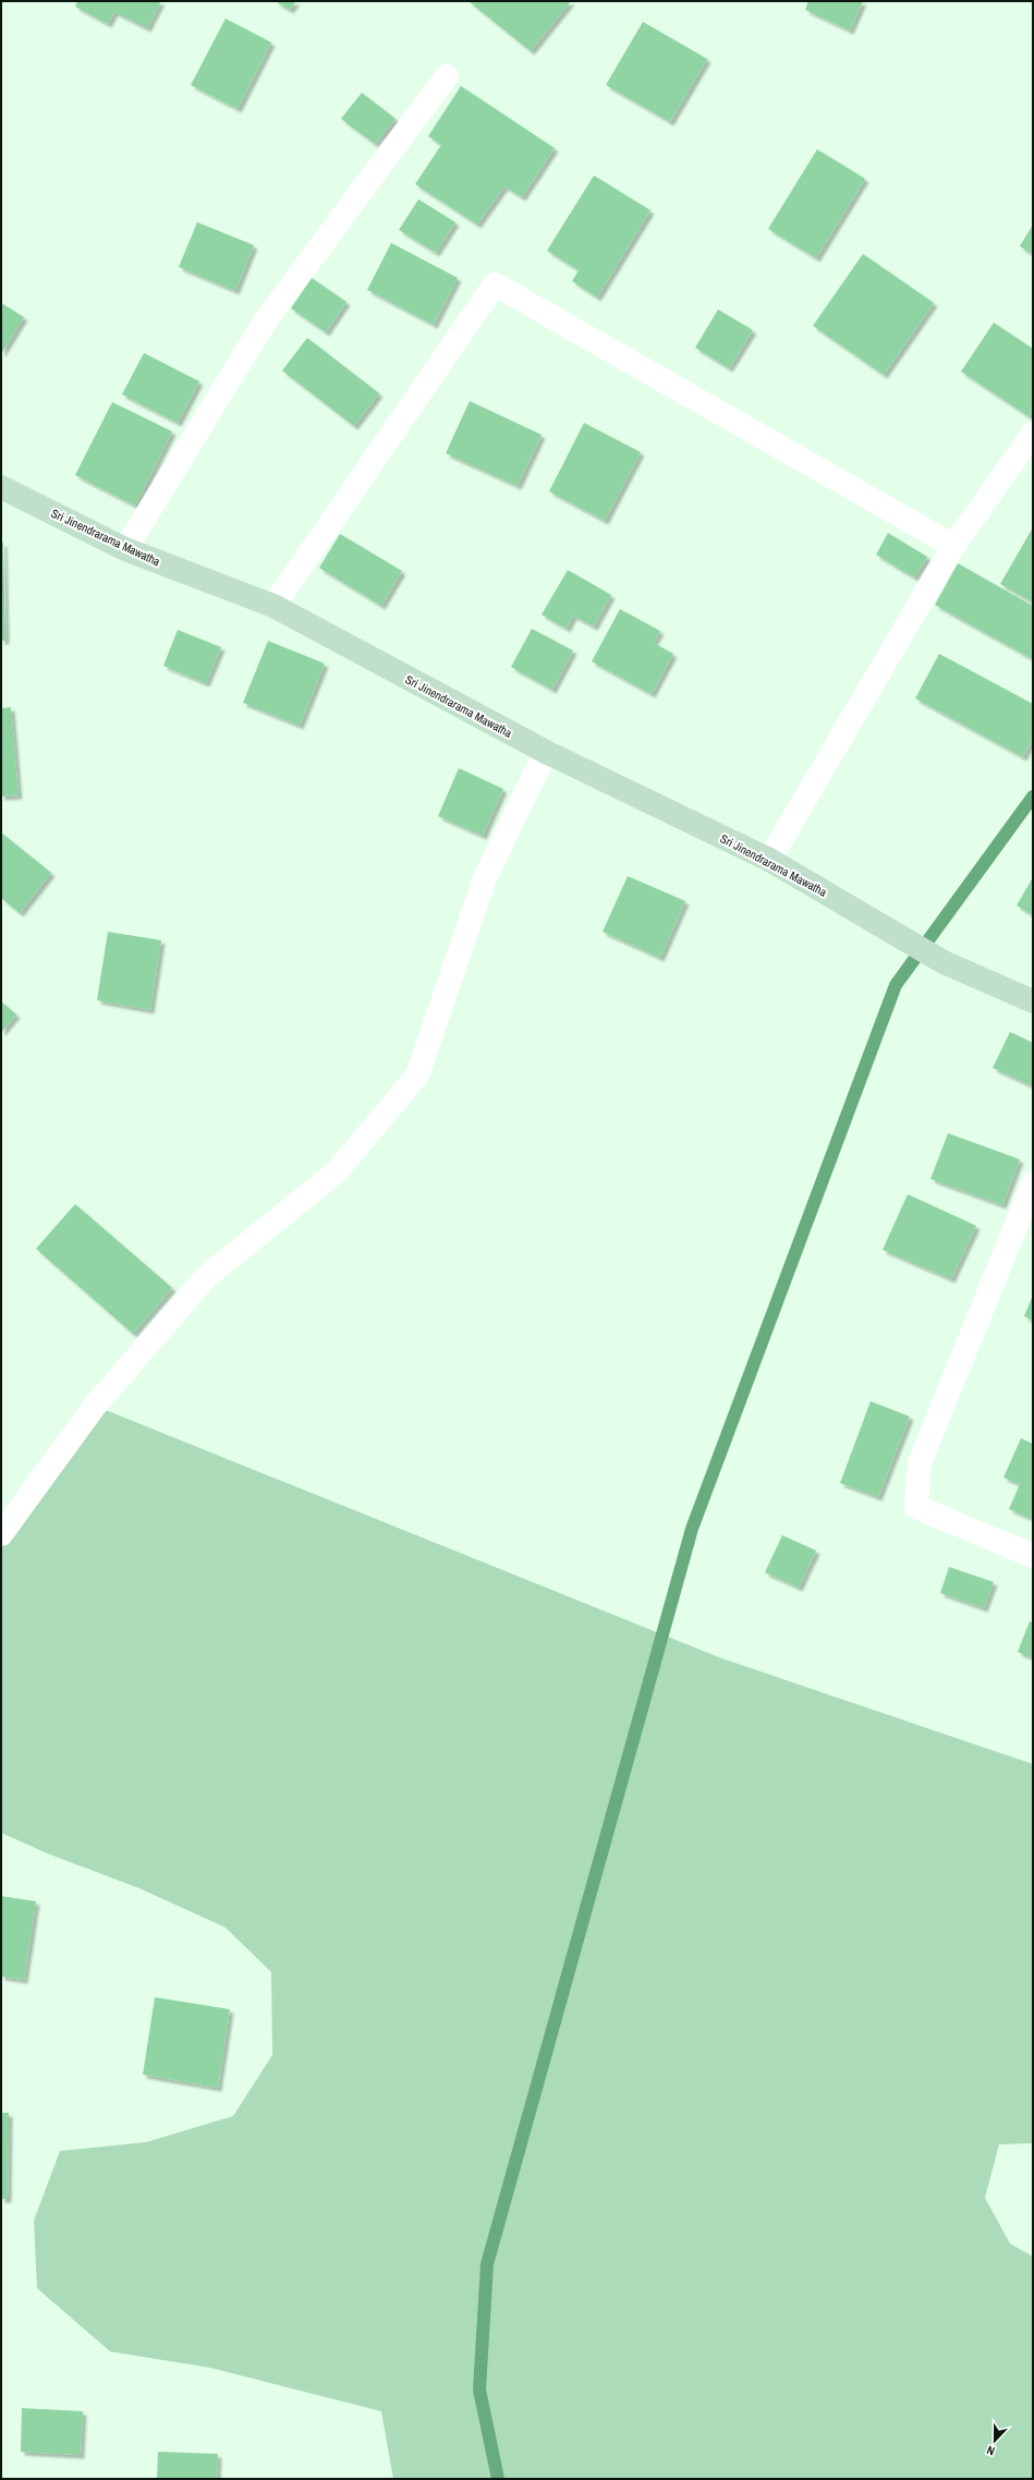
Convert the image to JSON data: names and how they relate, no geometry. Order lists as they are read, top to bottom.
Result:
{
  "streets": {
    "main road": ["Sri Jinendrarama Mawatha"]
  },
  "north": "bottom"
}
